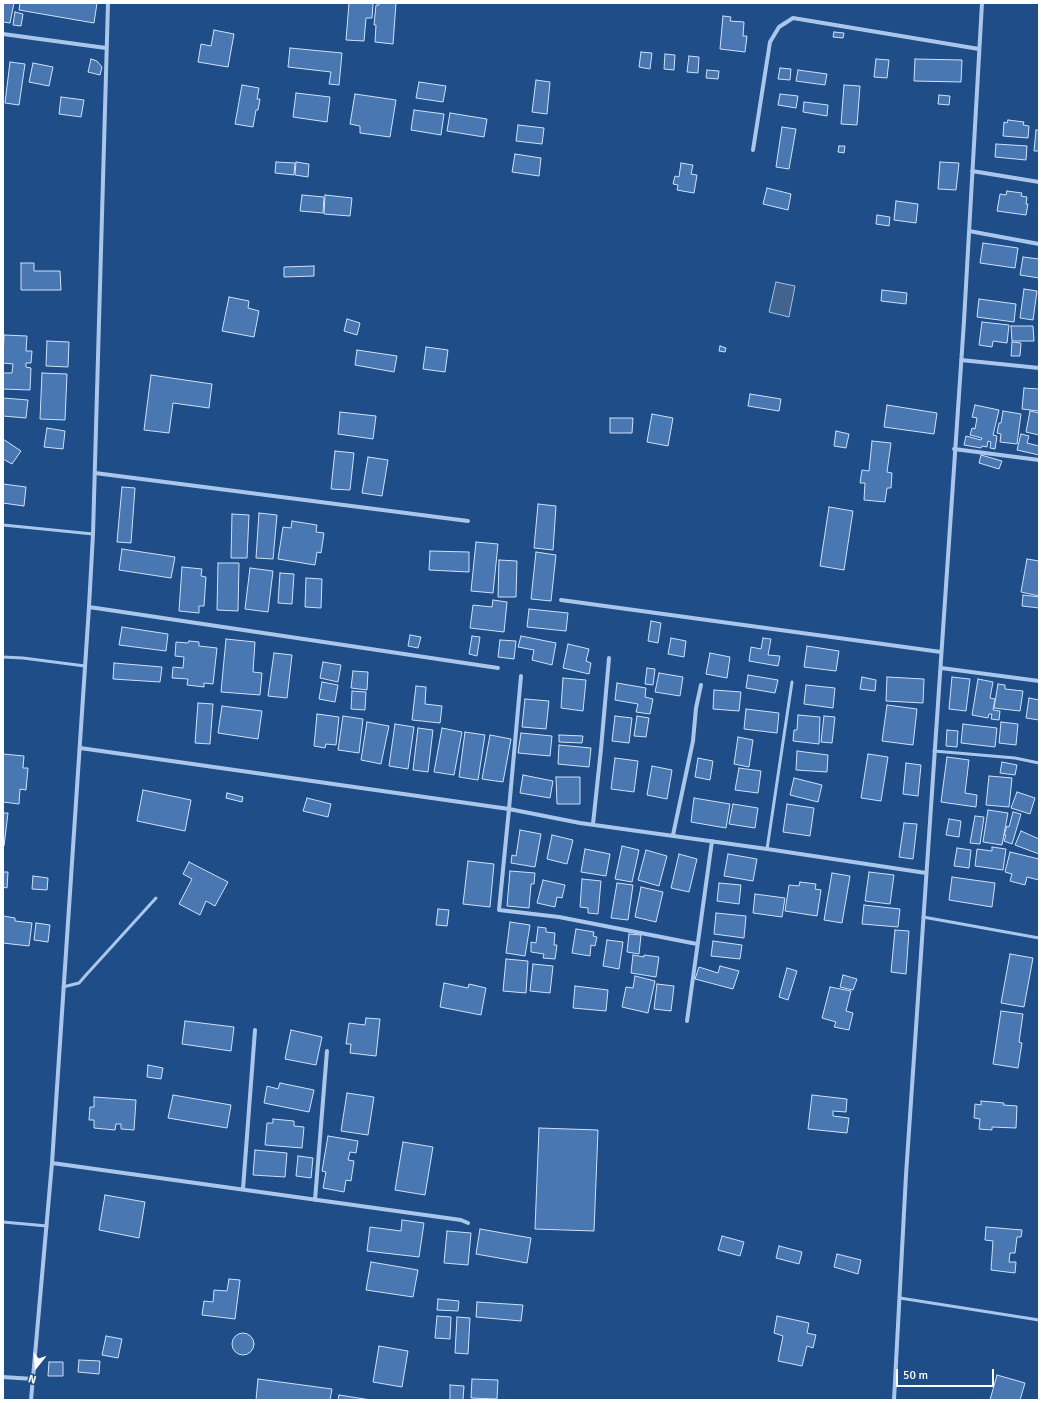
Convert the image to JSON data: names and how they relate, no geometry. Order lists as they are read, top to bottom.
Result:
{
  "scale_bar": "50 m",
  "north": "bottom"
}
